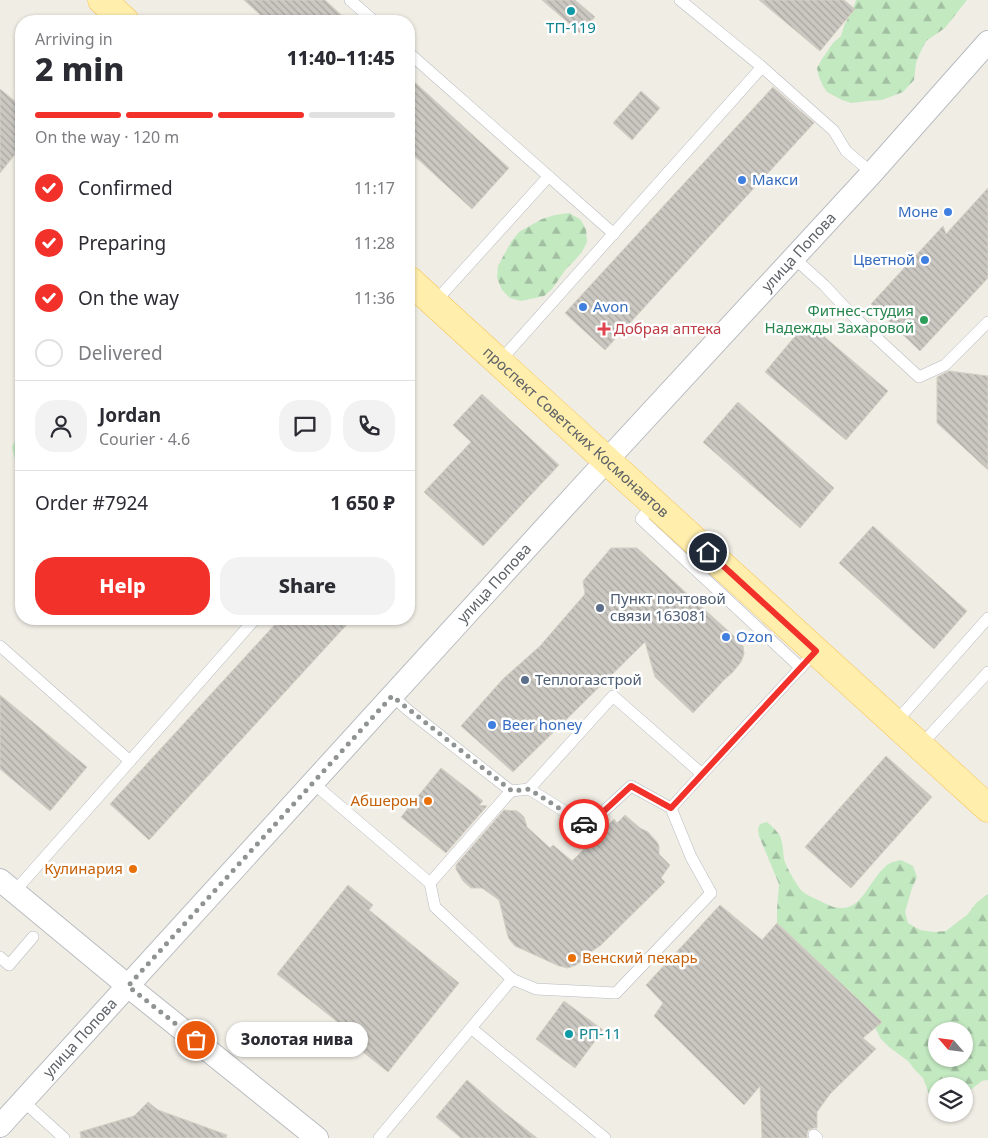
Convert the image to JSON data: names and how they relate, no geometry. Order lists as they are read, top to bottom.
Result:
{
  "streets": {
    "main road": ["проспект Советских Космонавтов"],
    "street": ["улица Попова"]
  },
  "crossings": [
    ["улица Попова", "проспект Советских Космонавтов"]
  ],
  "places": {
    "other": [
      "ТП-119",
      "Макси",
      "Моне",
      "Цветной",
      "Avon",
      "Фитнес-студия Надежды Захаровой",
      "Пункт почтовой связи 163081",
      "Ozon",
      "Теплогазстрой",
      "Beer honey",
      "Абшерон",
      "Кулинария",
      "Венский пекарь",
      "РП-11",
      "Золотая нива"
    ],
    "health": ["Добрая аптека"]
  },
  "north": "top left",
  "page": {
    "heading": ["2 min", "Arriving in", "11:40–11:45"],
    "panel": [
      "Jordan",
      "Courier · 4.6",
      "Order #7924",
      "1 650 ₽"
    ],
    "bar": "On the way · 120 m",
    "list": [
      ["Confirmed", "11:17"],
      ["Preparing", "11:28"],
      ["On the way", "11:36"],
      "Delivered"
    ],
    "buttons": ["Help", "Share"],
    "bubble": "Золотая нива"
  }
}
